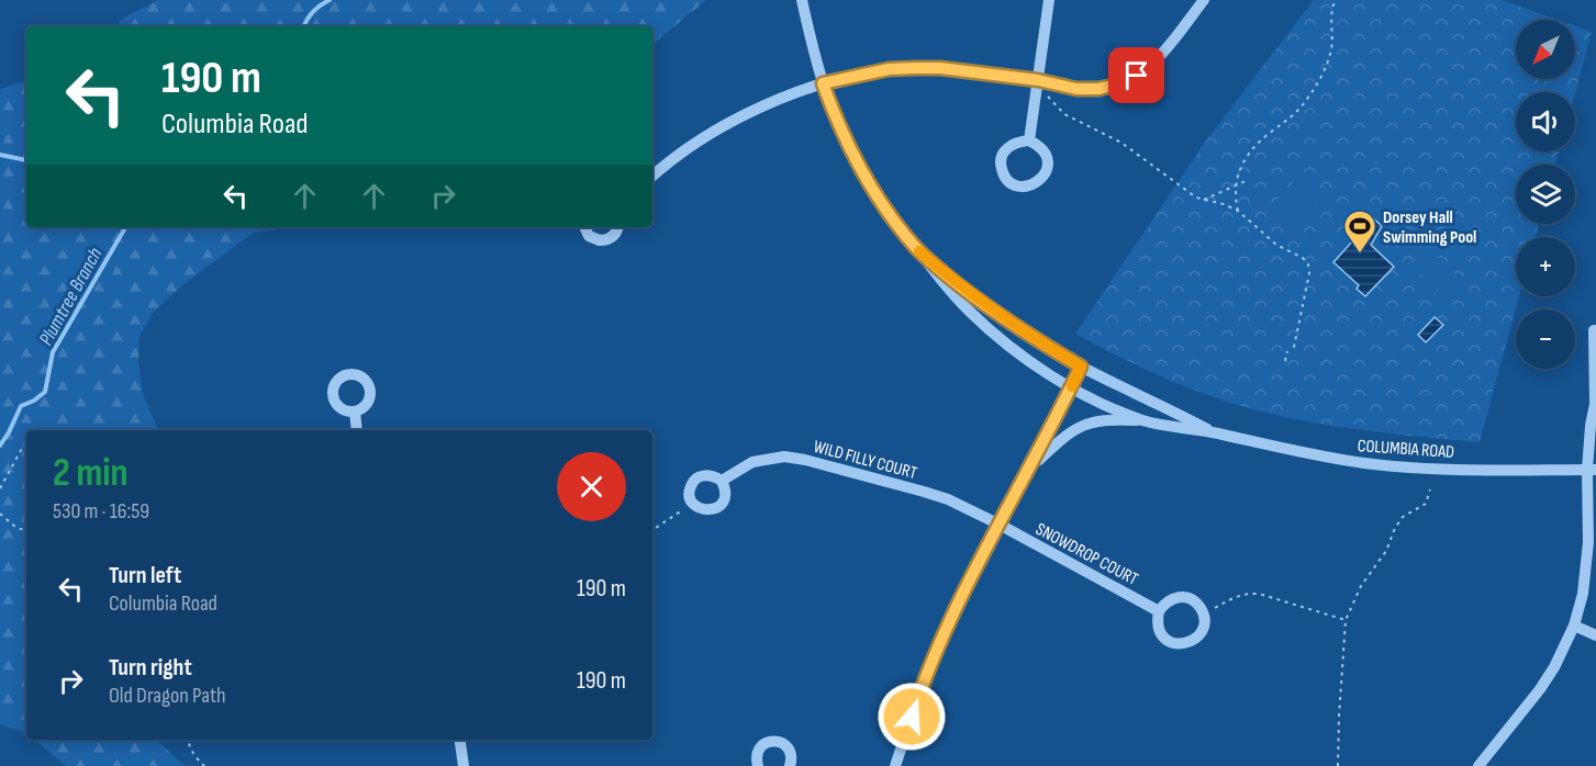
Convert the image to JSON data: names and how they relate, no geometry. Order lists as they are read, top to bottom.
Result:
{
  "streets": {
    "street": ["COLUMBIA ROAD", "WILD FILLY COURT", "SNOWDROP COURT"]
  },
  "crossings": [
    ["WILD FILLY COURT", "SNOWDROP COURT"]
  ],
  "water": ["Plumtree Branch"],
  "places": {
    "sports": ["Dorsey Hall Swimming Pool"]
  },
  "north": "bottom left",
  "page": {
    "map_buttons": ["+", "−"],
    "turn": ["190 m", "Columbia Road"],
    "heading": ["2 min", "530 m · 16:59"],
    "list": [
      {
        "name": "Turn left",
        "note": "Columbia Road",
        "value": "190 m"
      },
      {
        "name": "Turn right",
        "note": "Old Dragon Path",
        "value": "190 m"
      }
    ]
  }
}
